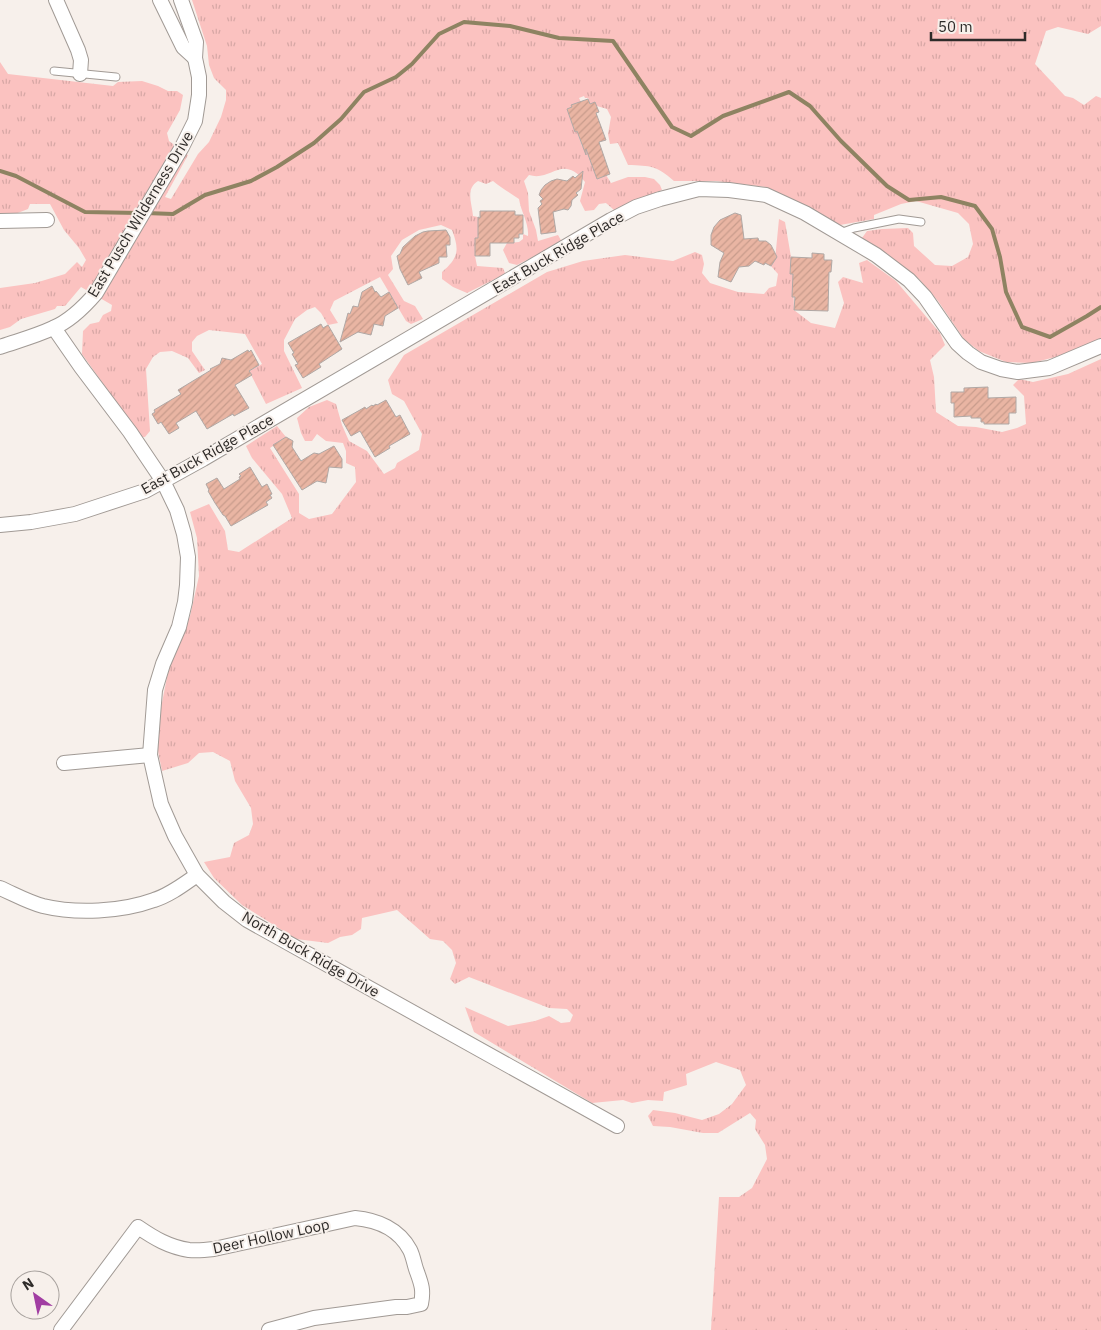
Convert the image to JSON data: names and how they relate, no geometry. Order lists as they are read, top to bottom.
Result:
{
  "streets": {
    "street": [
      "East Pusch Wilderness Drive",
      "East Buck Ridge Place",
      "North Buck Ridge Drive",
      "Deer Hollow Loop"
    ]
  },
  "crossings": [
    ["East Pusch Wilderness Drive", "North Buck Ridge Drive"],
    ["East Buck Ridge Place", "North Buck Ridge Drive"]
  ],
  "scale_bar": "50 m",
  "north": "top left"
}
